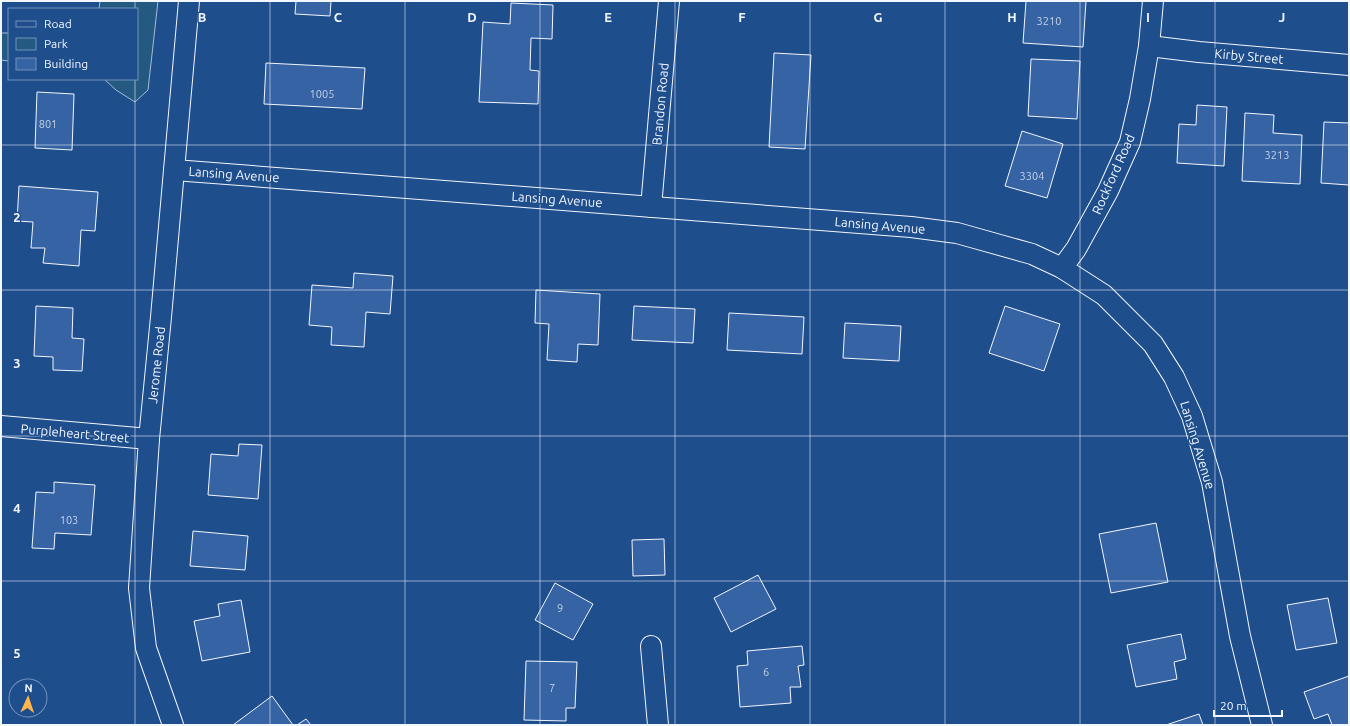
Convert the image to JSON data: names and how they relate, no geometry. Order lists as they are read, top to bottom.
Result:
{
  "streets": {
    "street": [
      "Kirby Street",
      "Brandon Road",
      "Lansing Avenue",
      "Rockford Road",
      "Jerome Road",
      "Purpleheart Street"
    ]
  },
  "crossings": [
    ["Kirby Street", "Rockford Road"],
    ["Brandon Road", "Lansing Avenue"],
    ["Lansing Avenue", "Rockford Road"],
    ["Lansing Avenue", "Jerome Road"],
    ["Jerome Road", "Purpleheart Street"]
  ],
  "house_numbers": [
    "3210",
    "1005",
    "801",
    "3213",
    "3304",
    "103",
    "9",
    "6",
    "7"
  ],
  "legend": ["Road", "Park", "Building"],
  "scale_bar": "20 m",
  "north": "top",
  "grid": {
    "columns": [
      "B",
      "C",
      "D",
      "E",
      "F",
      "G",
      "H",
      "I",
      "J"
    ],
    "rows": [
      "2",
      "3",
      "4",
      "5"
    ]
  }
}
